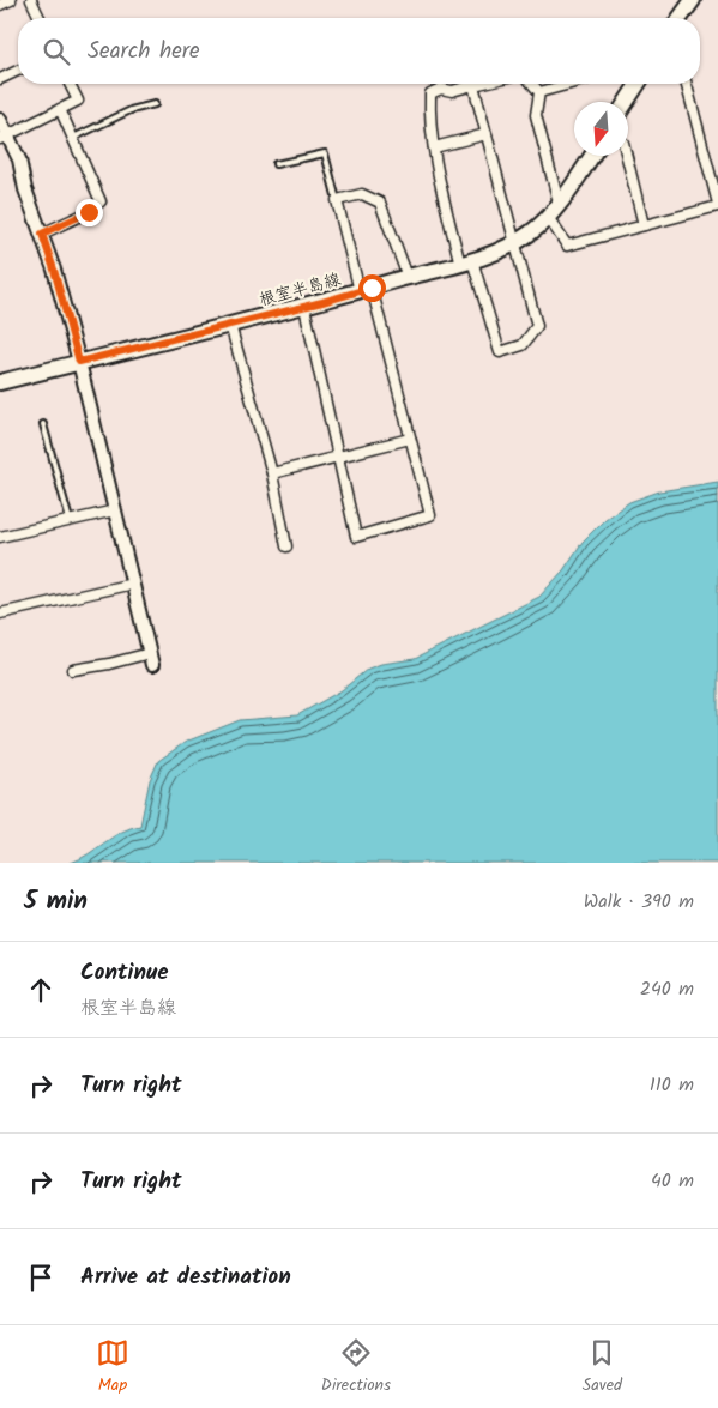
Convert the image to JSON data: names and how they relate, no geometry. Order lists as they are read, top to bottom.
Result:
{
  "streets": {
    "main road": ["根室半島線"]
  },
  "north": "bottom",
  "page": {
    "search": "Search here",
    "heading": ["5 min", "Walk · 390 m"],
    "list": [
      ["Continue", "根室半島線", "240 m"],
      ["Turn right", "110 m"],
      ["Turn right", "40 m"],
      "Arrive at destination"
    ],
    "nav": ["Map", "Directions", "Saved"]
  }
}
